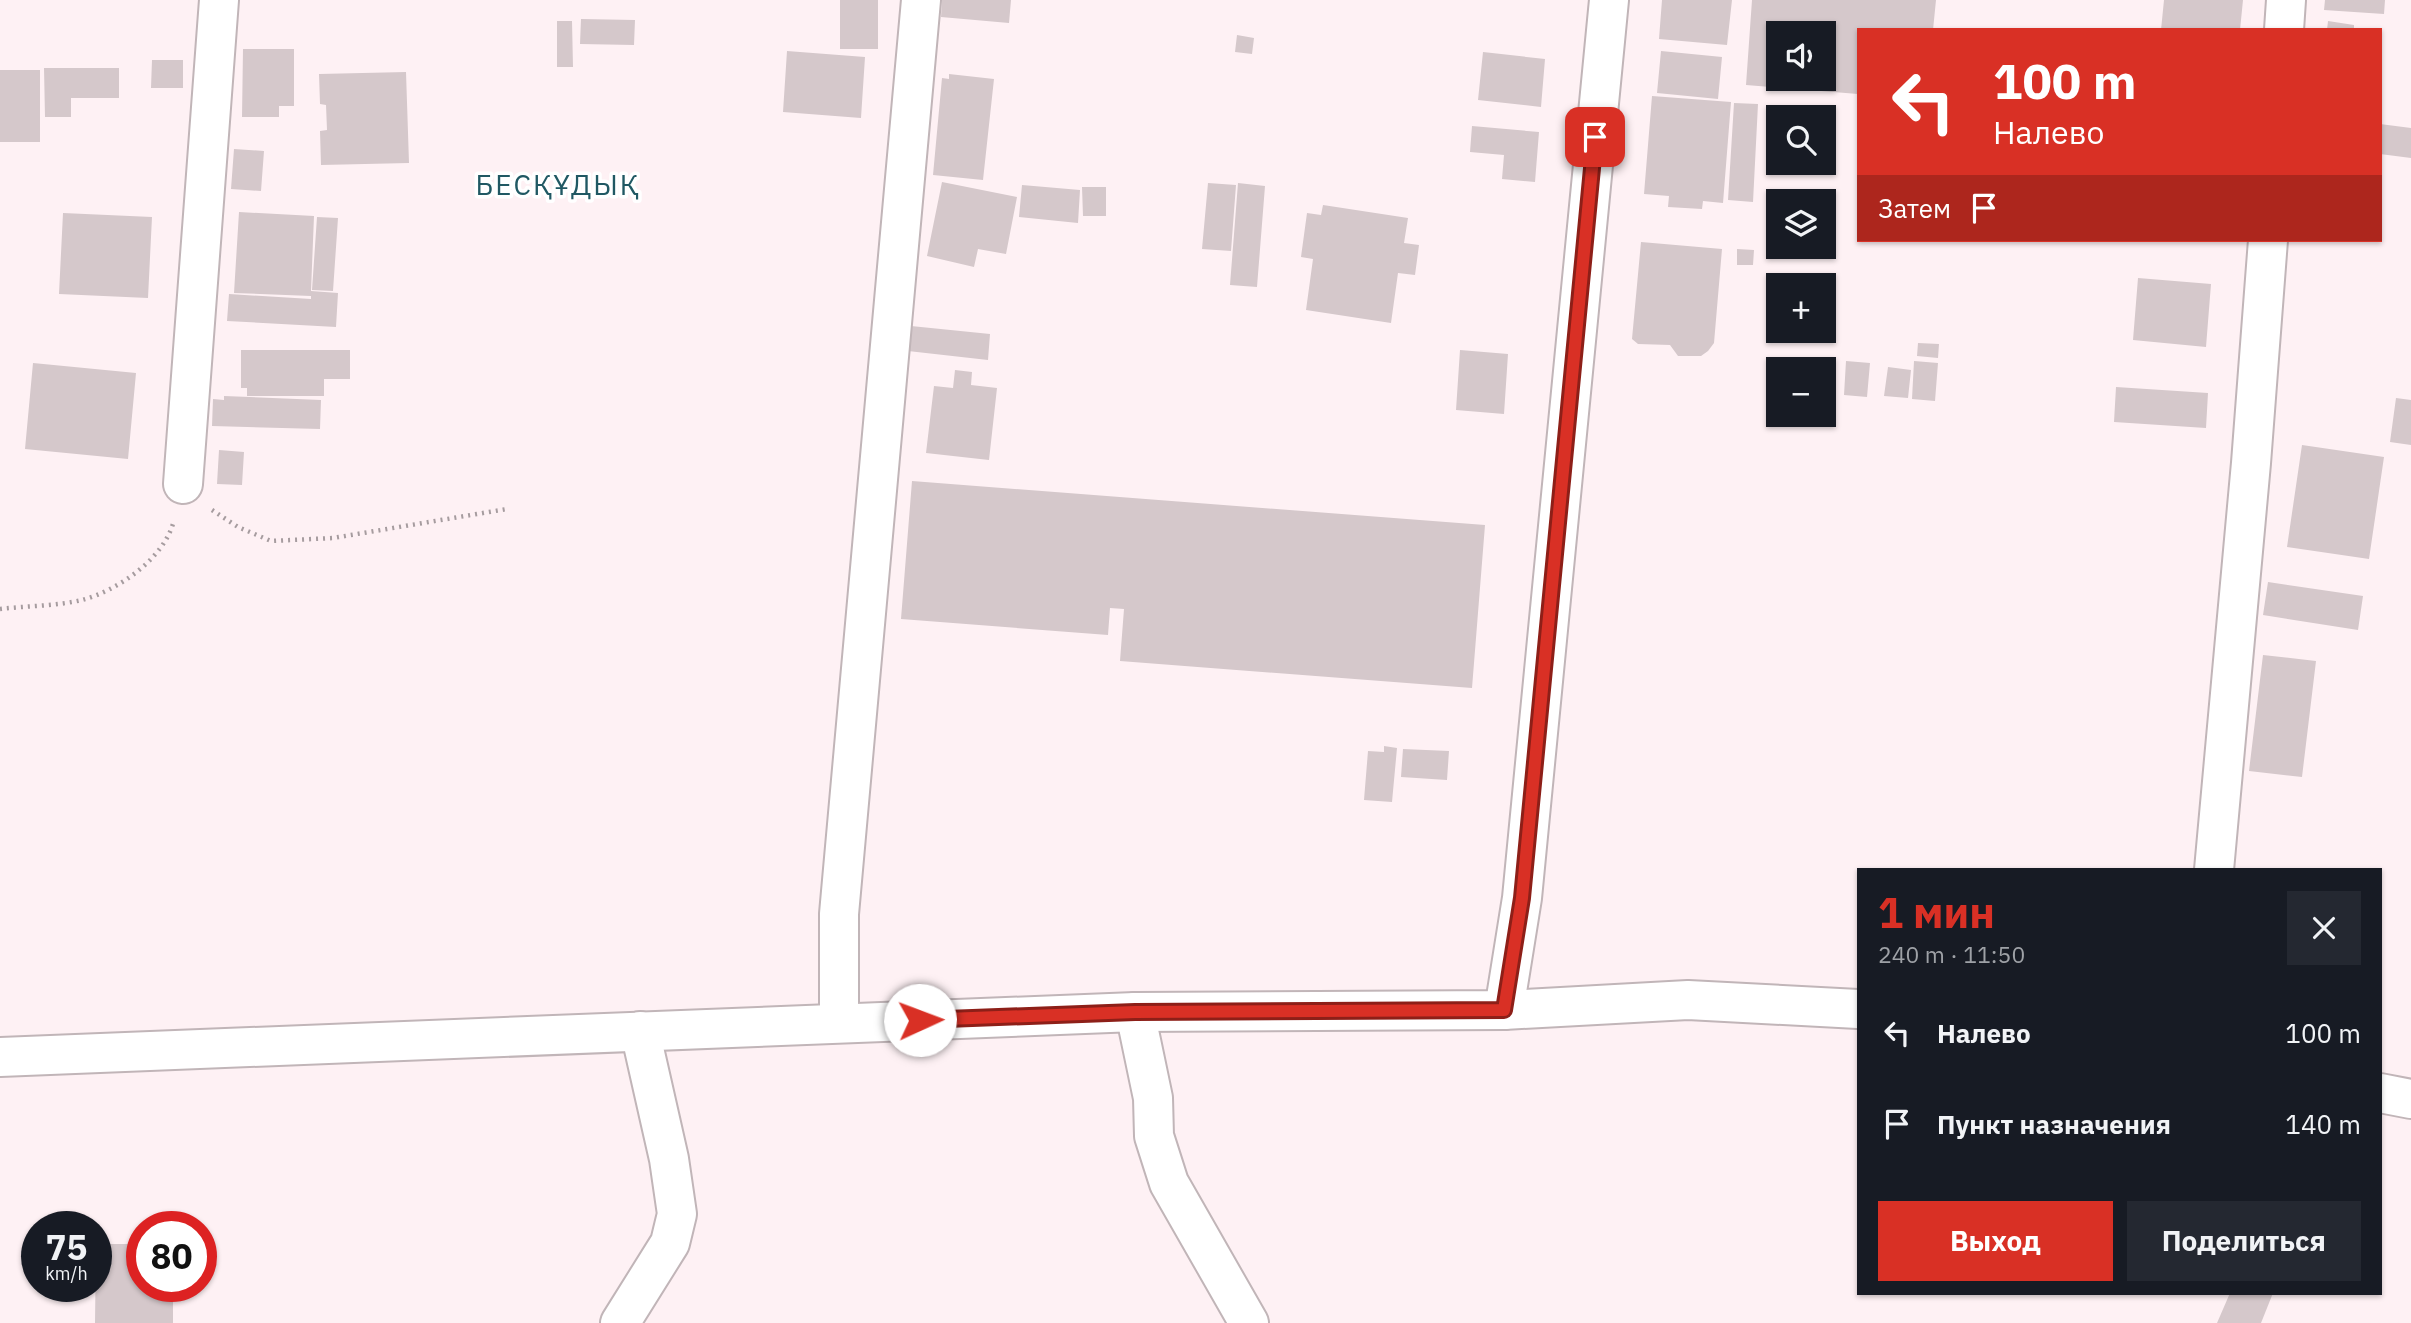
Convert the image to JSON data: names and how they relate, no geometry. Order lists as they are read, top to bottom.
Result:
{
  "districts": ["БЕСҚҰДЫҚ"],
  "page": {
    "map_buttons": ["+", "−"],
    "turn": ["100 m", "Налево"],
    "then": "Затем",
    "heading": ["1 мин", "240 m · 11:50"],
    "list": [
      {
        "name": "Налево",
        "value": "100 m"
      },
      {
        "name": "Пункт назначения",
        "value": "140 m"
      }
    ],
    "buttons": ["Выход", "Поделиться"],
    "speed": "75 km/h",
    "limit": "80"
  }
}
